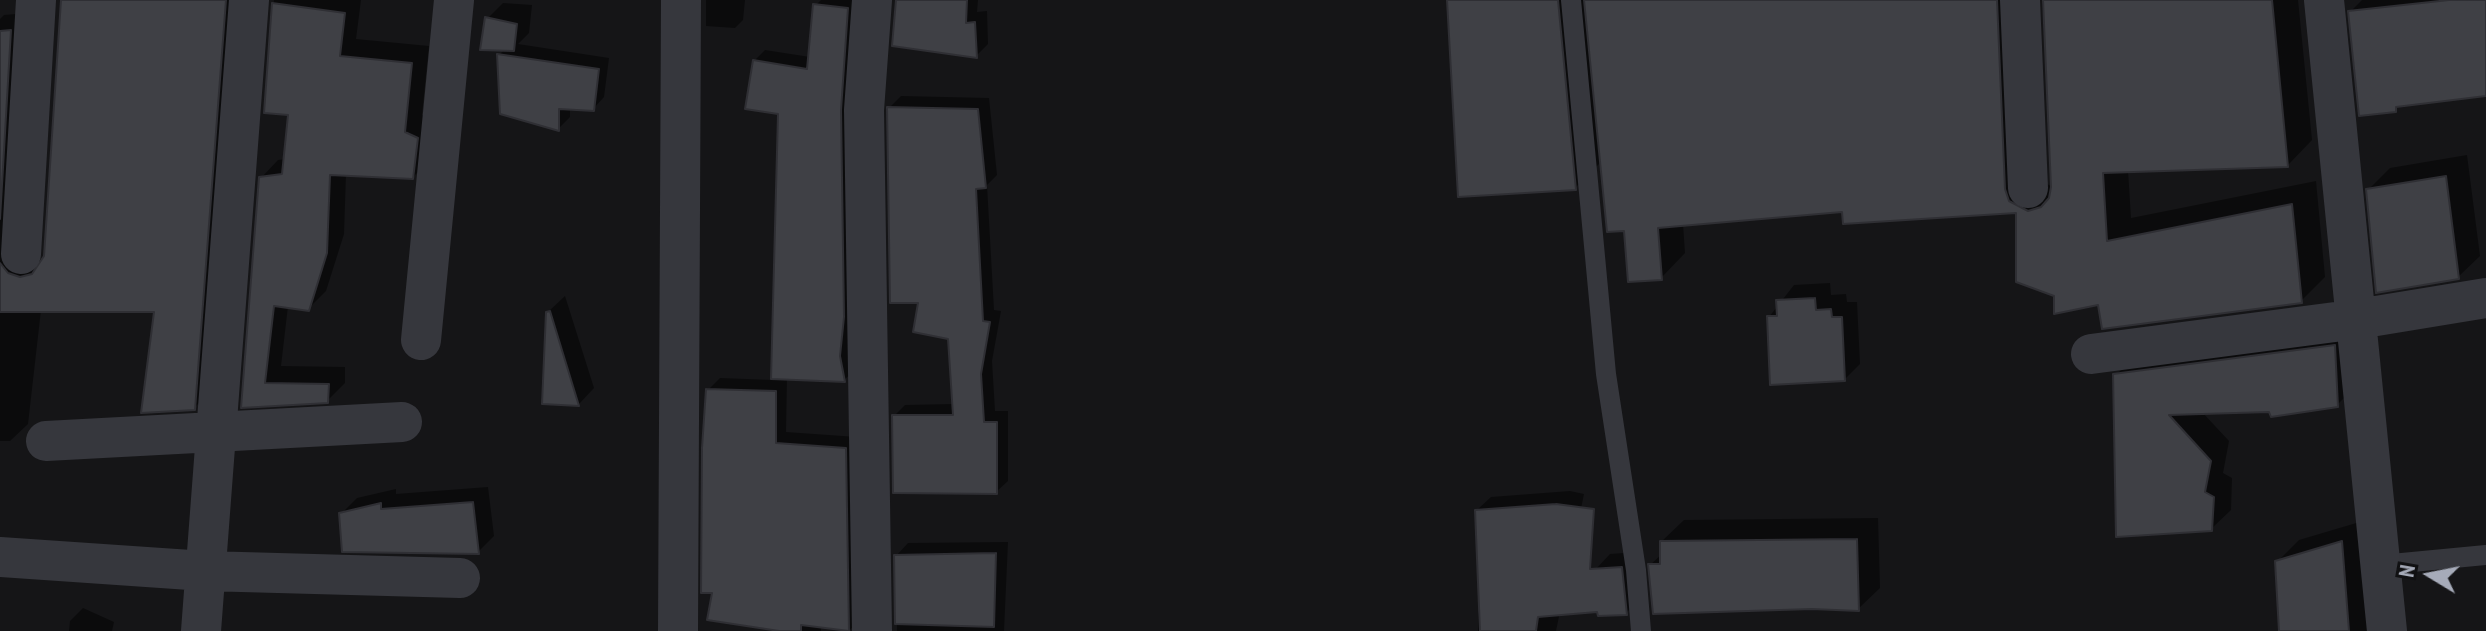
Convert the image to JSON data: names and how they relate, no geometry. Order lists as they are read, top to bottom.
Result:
{
  "north": "left"
}
